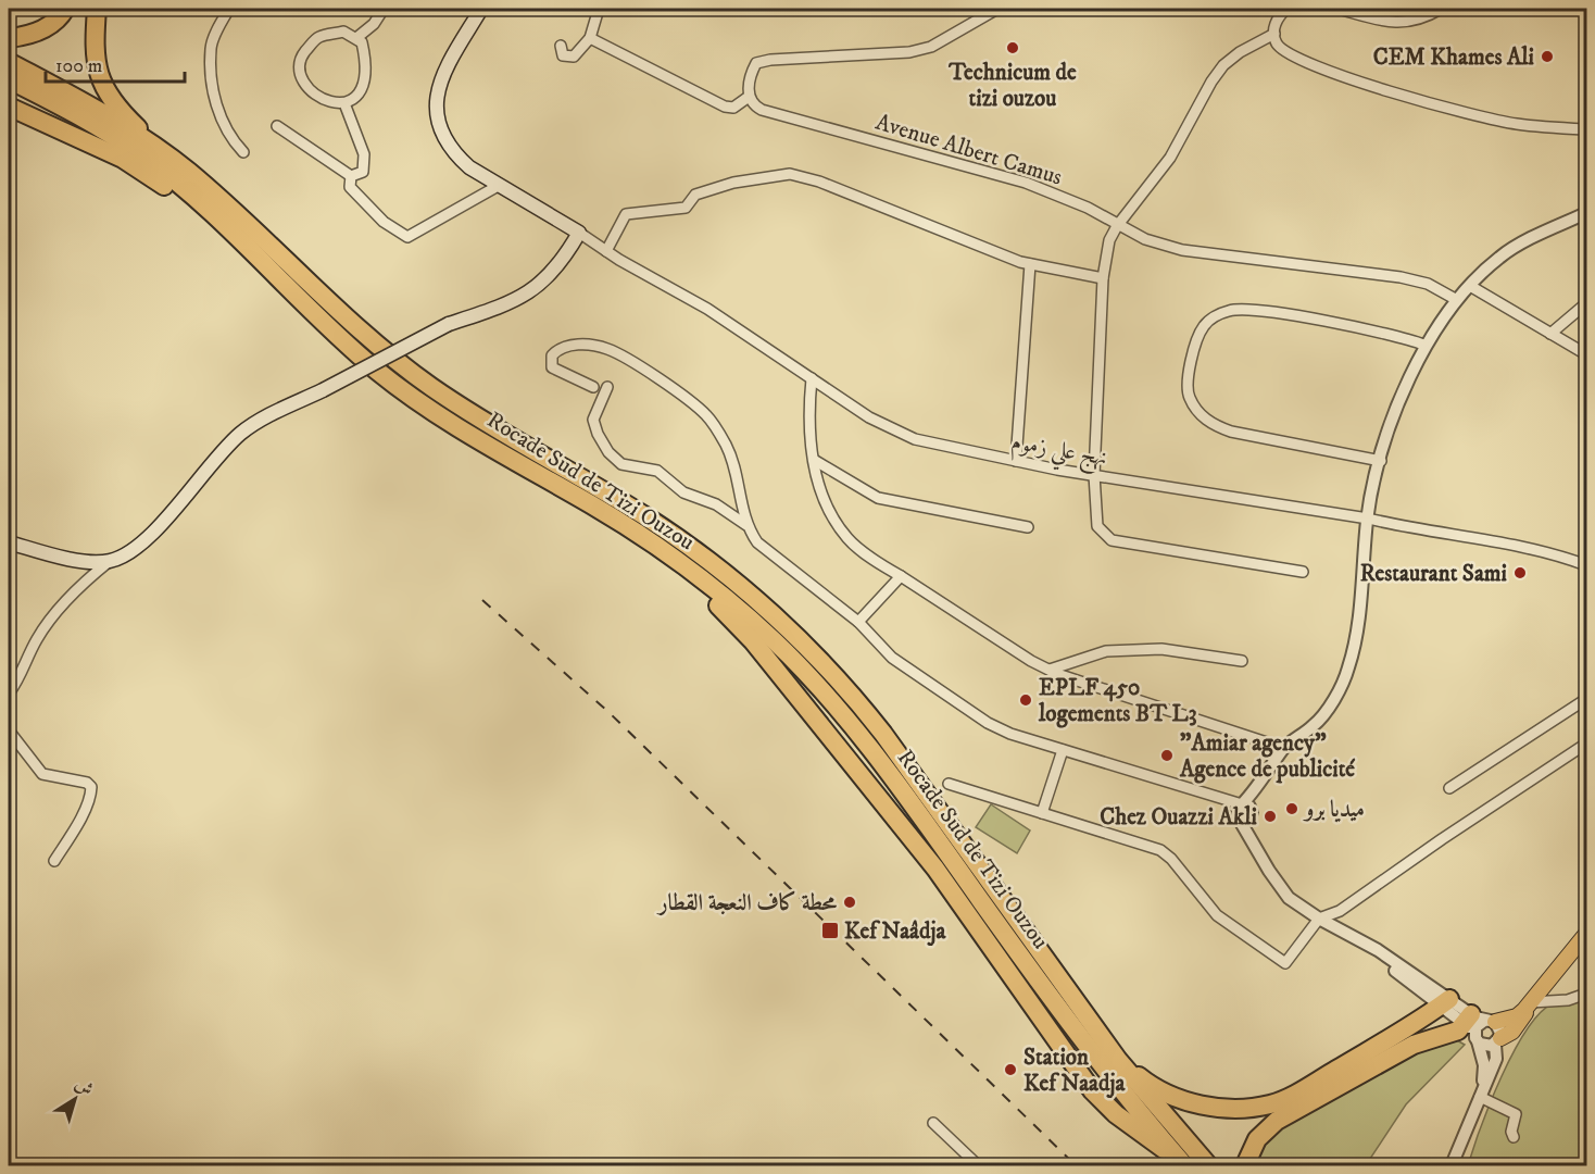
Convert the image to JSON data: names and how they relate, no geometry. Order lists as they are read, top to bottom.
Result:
{
  "streets": {
    "highway": ["Rocade Sud de Tizi Ouzou"],
    "street": ["Avenue Albert Camus", "نهج علي زموم"]
  },
  "places": {
    "other": [
      "Technicum de tizi ouzou",
      "CEM Khames Ali",
      "Restaurant Sami",
      "EPLF 450 logements BT L3",
      "\"Amiar agency\" Agence de publicité",
      "ميديا برو",
      "Chez Ouazzi Akli",
      "محطة كاف النعجة القطار",
      "Station Kef Naadja"
    ],
    "transit": ["Kef Naâdja"]
  },
  "scale_bar": "100 m",
  "north": "top right"
}
